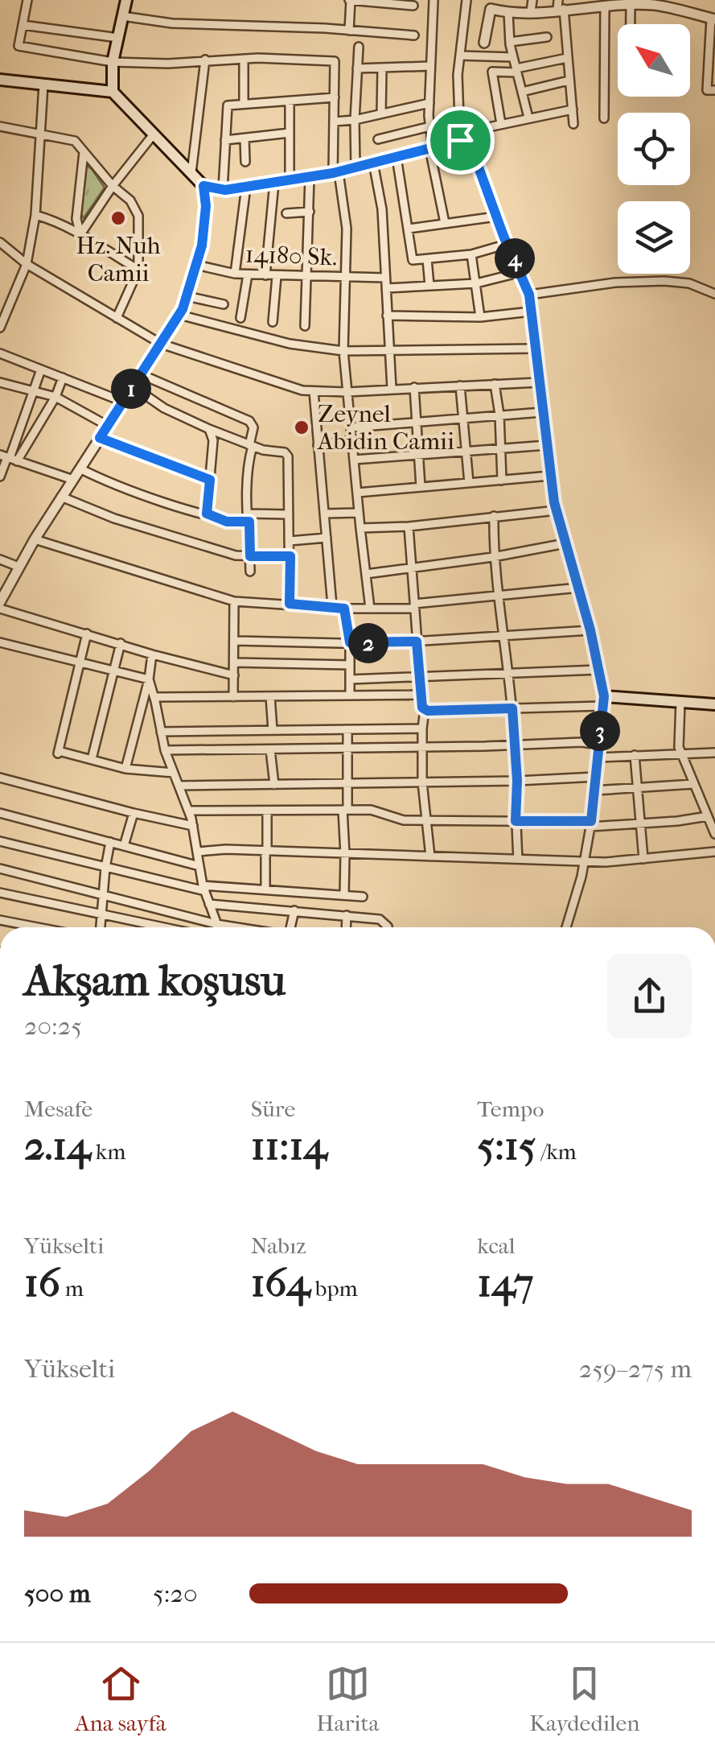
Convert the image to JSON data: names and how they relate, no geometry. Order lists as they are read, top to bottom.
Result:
{
  "streets": {
    "street": ["14180 Sk."]
  },
  "places": ["Hz. Nuh Camii", "Zeynel Abidin Camii"],
  "north": "top left",
  "page": {
    "pins": [
      "4",
      "1",
      "2",
      "3"
    ],
    "heading": ["Akşam koşusu", "20:25"],
    "stats": [
      ["Mesafe", "2.14 km"],
      ["Süre", "11:14"],
      ["Tempo", "5:15 /km"],
      ["Yükselti", "16 m"],
      ["Nabız", "164 bpm"],
      ["kcal", "147"]
    ],
    "chart": ["Yükselti", "259–275 m"],
    "list": [
      {
        "name": "500 m",
        "note": "5:20"
      }
    ],
    "tabs": ["Ana sayfa", "Harita", "Kaydedilen"]
  }
}
